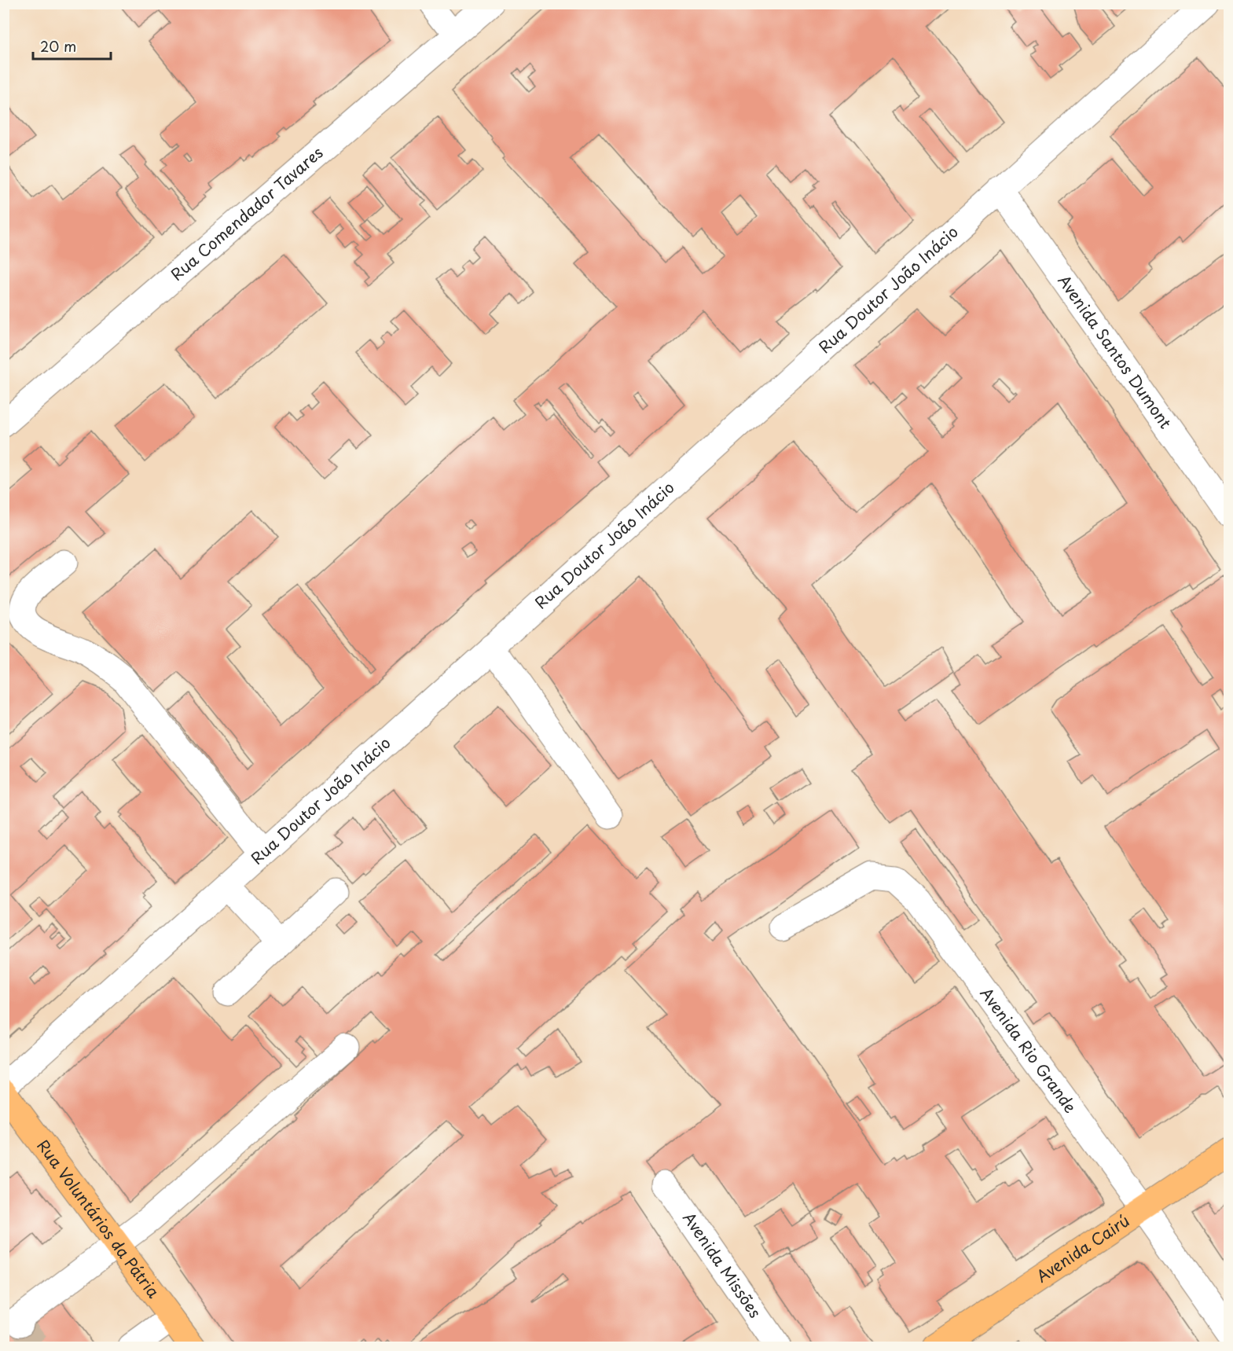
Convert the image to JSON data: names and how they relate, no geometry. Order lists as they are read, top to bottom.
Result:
{
  "streets": {
    "main road": ["Rua Voluntários da Pátria", "Avenida Cairú"],
    "street": [
      "Rua Comendador Tavares",
      "Rua Doutor João Inácio",
      "Avenida Santos Dumont",
      "Avenida Rio Grande",
      "Avenida Missões"
    ]
  },
  "crossings": [
    ["Rua Doutor João Inácio", "Avenida Santos Dumont"],
    ["Avenida Rio Grande", "Avenida Cairú"]
  ],
  "scale_bar": "20 m"
}
